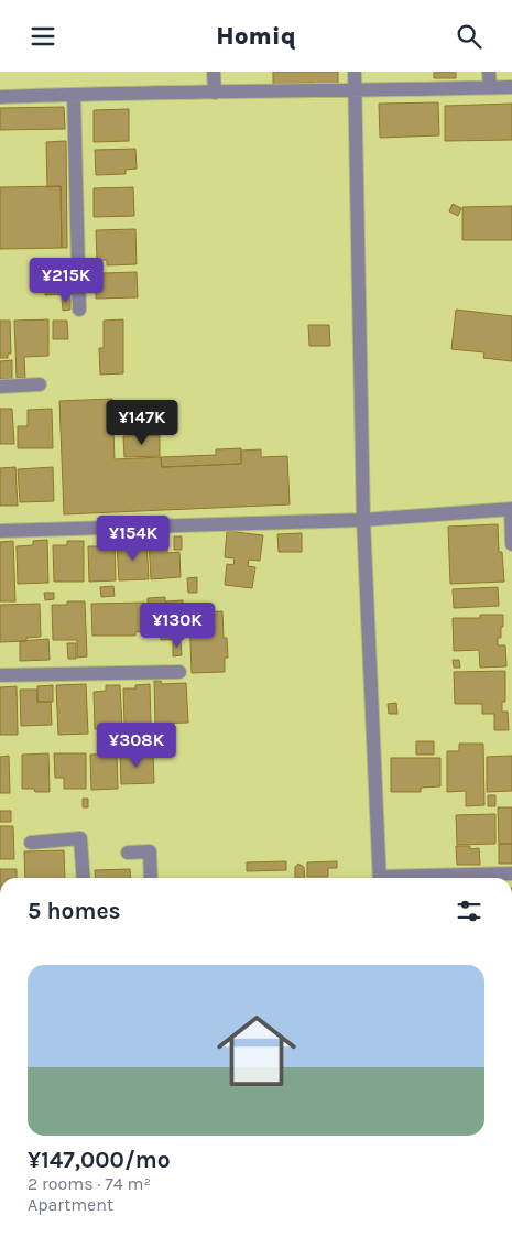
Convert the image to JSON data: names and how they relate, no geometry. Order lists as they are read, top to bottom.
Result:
{
  "page": {
    "header": "Homiq",
    "price": [
      "¥215K",
      "¥147K",
      "¥154K",
      "¥130K",
      "¥308K"
    ],
    "heading": "5 homes",
    "list": [
      {
        "name": "¥147,000/mo",
        "note": "2 rooms · 74 m² · Apartment"
      }
    ]
  }
}
